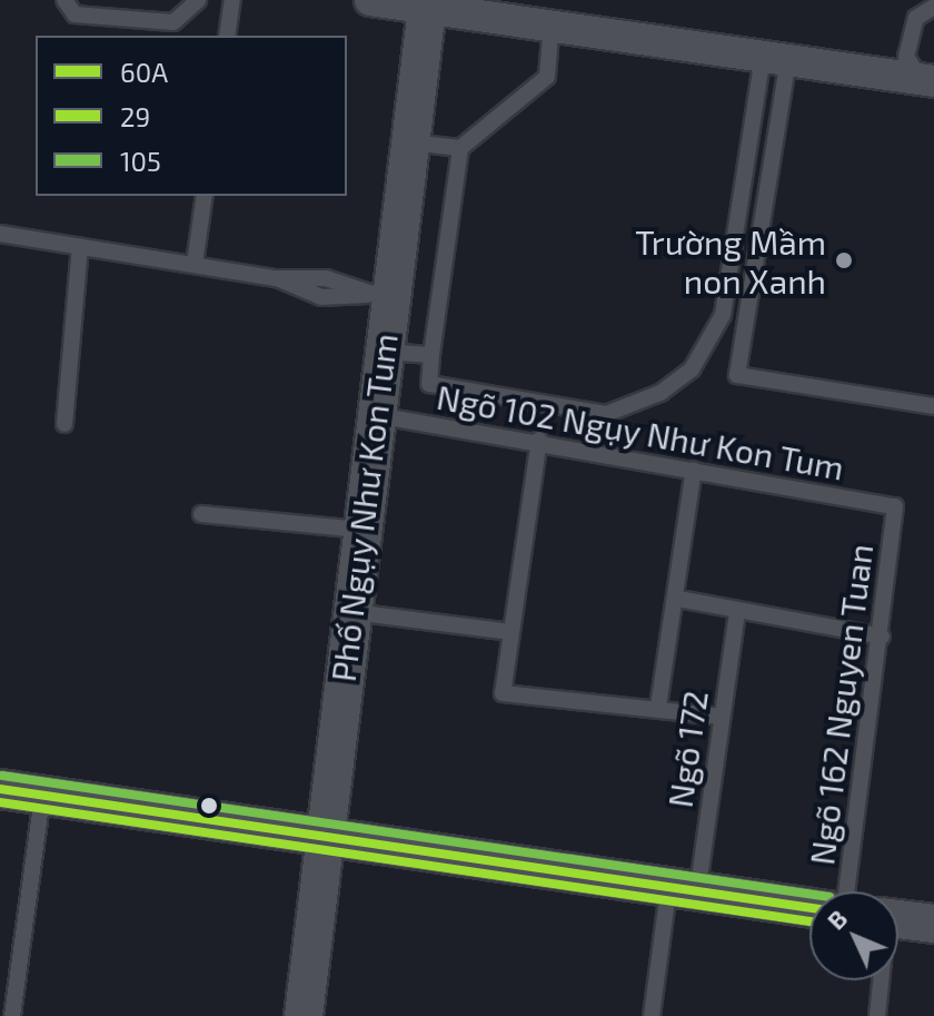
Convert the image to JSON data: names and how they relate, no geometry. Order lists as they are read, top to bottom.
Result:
{
  "streets": {
    "street": ["Phố Ngụy Như Kon Tum"],
    "lane": ["Ngõ 102 Ngụy Như Kon Tum", "Ngõ 162 Nguyen Tuan", "Ngõ 172"]
  },
  "crossings": [
    ["Ngõ 102 Ngụy Như Kon Tum", "Phố Ngụy Như Kon Tum"],
    ["Ngõ 102 Ngụy Như Kon Tum", "Ngõ 162 Nguyen Tuan"]
  ],
  "places": ["Trường Mầm non Xanh"],
  "lines": ["transit line 105", "transit line 60A", "transit line 29"],
  "legend": ["60A", "29", "105"],
  "north": "top left"
}
